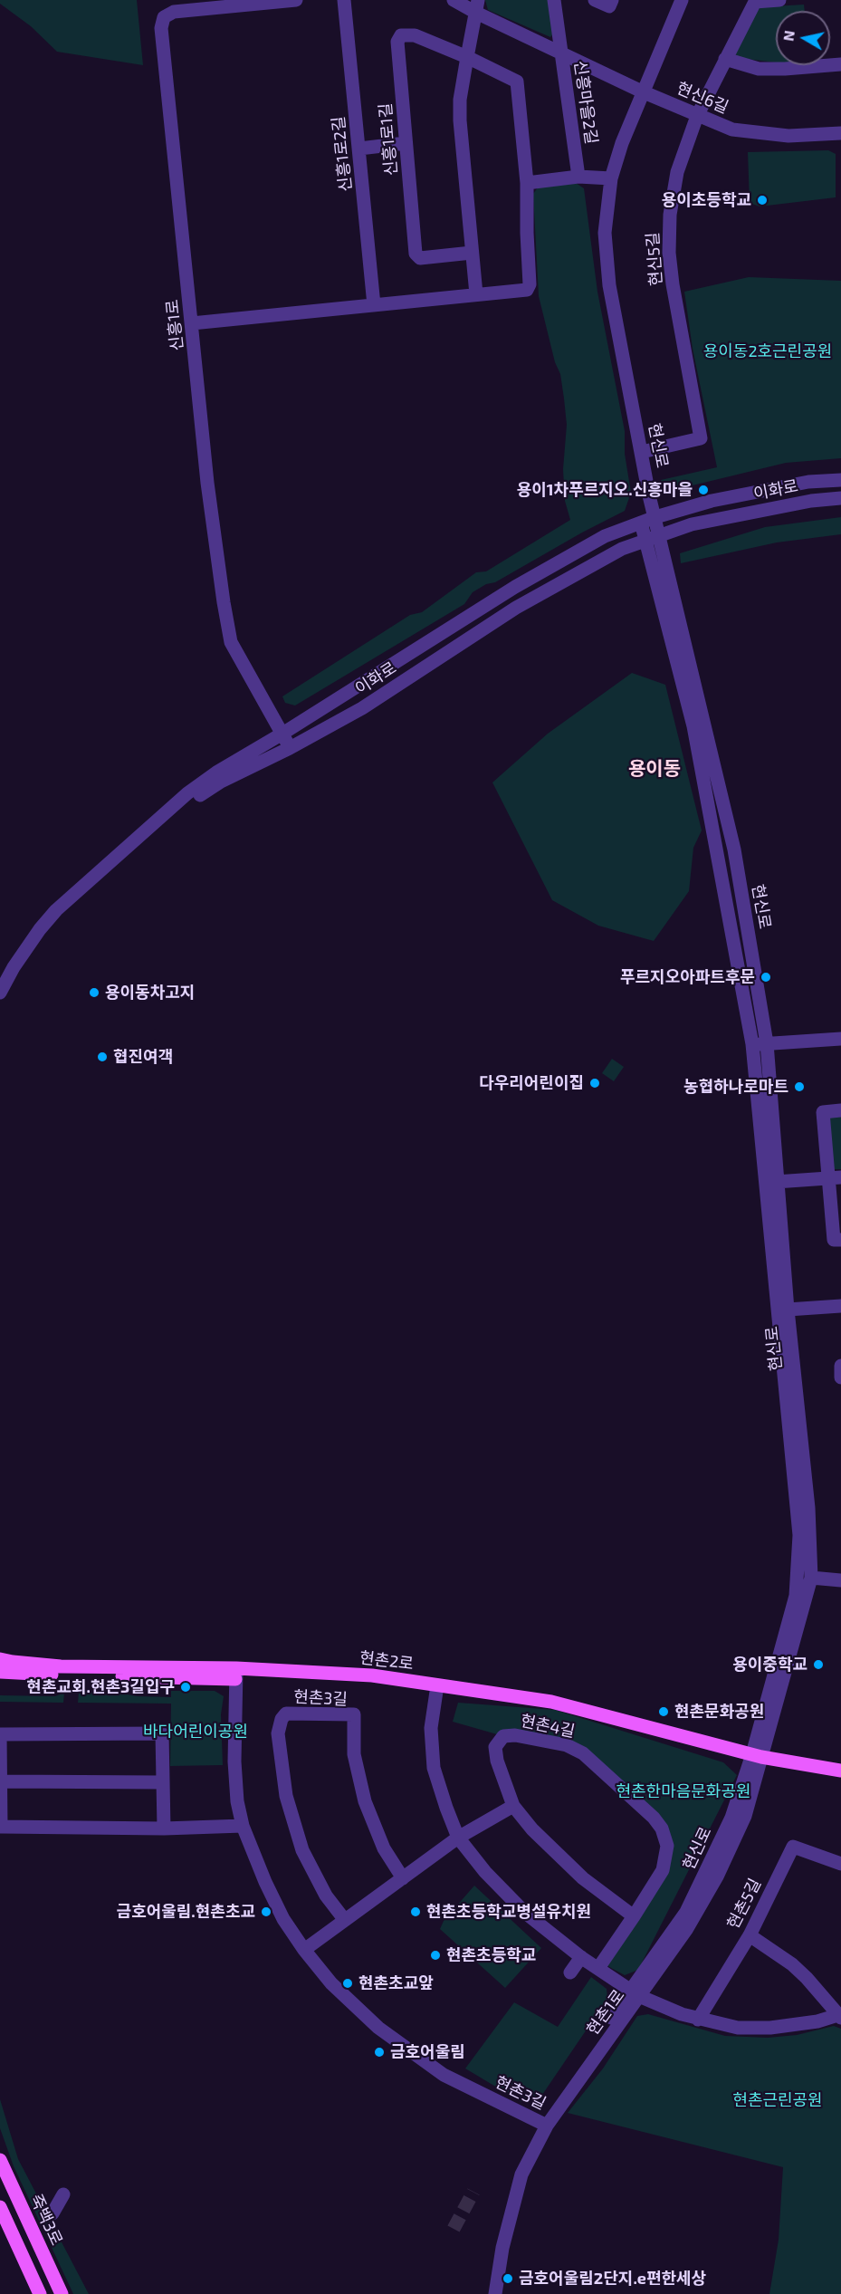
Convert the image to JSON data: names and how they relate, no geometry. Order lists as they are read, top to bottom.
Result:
{
  "streets": {
    "main road": ["현촌2로", "죽백3로"],
    "street": [
      "현신6길",
      "신흥마을2길",
      "신흥1로1길",
      "신흥1로2길",
      "현신5길",
      "신흥1로",
      "현신로",
      "이화로",
      "현촌3길",
      "현촌4길",
      "현촌5길",
      "현촌1로"
    ]
  },
  "crossings": [
    ["현신6길", "신흥마을2길"],
    ["현신6길", "현신5길"],
    ["현신6길", "현신로"],
    ["신흥1로1길", "신흥1로2길"],
    ["신흥1로1길", "신흥1로"],
    ["현신5길", "현신로"],
    ["신흥1로", "이화로"],
    ["현신로", "이화로"],
    ["현신로", "현촌2로"],
    ["현신로", "현촌1로"],
    ["현촌2로", "현촌3길"],
    ["현촌2로", "현촌1로"]
  ],
  "districts": ["용이동"],
  "parks": [
    "용이동2호근린공원",
    "바다어린이공원",
    "현촌한마음문화공원",
    "현촌근린공원"
  ],
  "places": [
    "용이초등학교",
    "용이1차푸르지오.신흥마을",
    "푸르지오아파트후문",
    "용이동차고지",
    "협진여객",
    "다우리어린이집",
    "농협하나로마트",
    "용이중학교",
    "현촌교회.현촌3길입구",
    "현촌문화공원",
    "금호어울림.현촌초교",
    "현촌초등학교병설유치원",
    "현촌초등학교",
    "현촌초교앞",
    "금호어울림",
    "금호어울림2단지.e편한세상"
  ],
  "north": "left"
}
